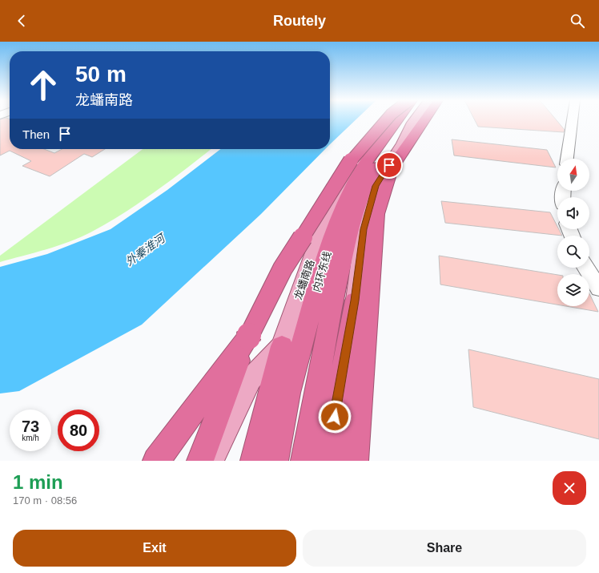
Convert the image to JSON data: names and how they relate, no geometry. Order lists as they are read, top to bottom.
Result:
{
  "streets": {
    "highway": ["内环东线"],
    "main road": ["龙蟠南路"]
  },
  "water": ["外秦淮河"],
  "north": "top",
  "page": {
    "header": "Routely",
    "turn": ["50 m", "龙蟠南路"],
    "then": "Then",
    "speed": "73 km/h",
    "limit": "80",
    "heading": ["1 min", "170 m · 08:56"],
    "buttons": ["Exit", "Share"]
  }
}
